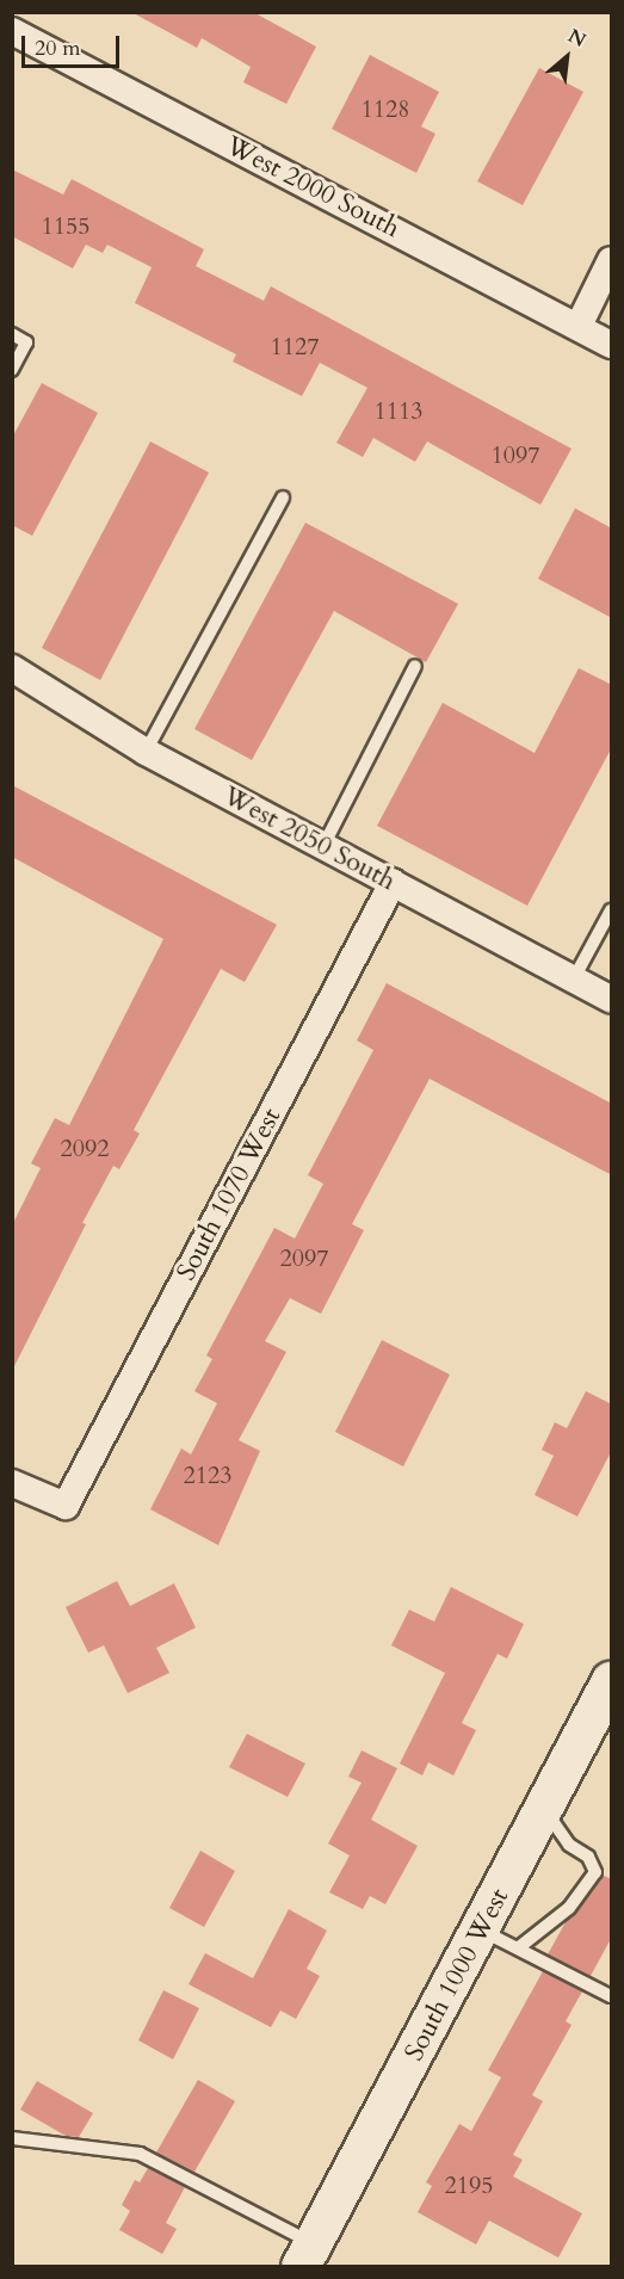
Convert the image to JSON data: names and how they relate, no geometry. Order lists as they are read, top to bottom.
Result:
{
  "streets": {
    "main road": ["South 1000 West"],
    "street": ["West 2000 South", "West 2050 South", "South 1070 West"]
  },
  "crossings": [
    ["West 2050 South", "South 1070 West"]
  ],
  "house_numbers": [
    "1128",
    "1155",
    "1127",
    "1113",
    "1097",
    "2092",
    "2097",
    "2123",
    "2195"
  ],
  "scale_bar": "20 m",
  "north": "top right"
}
